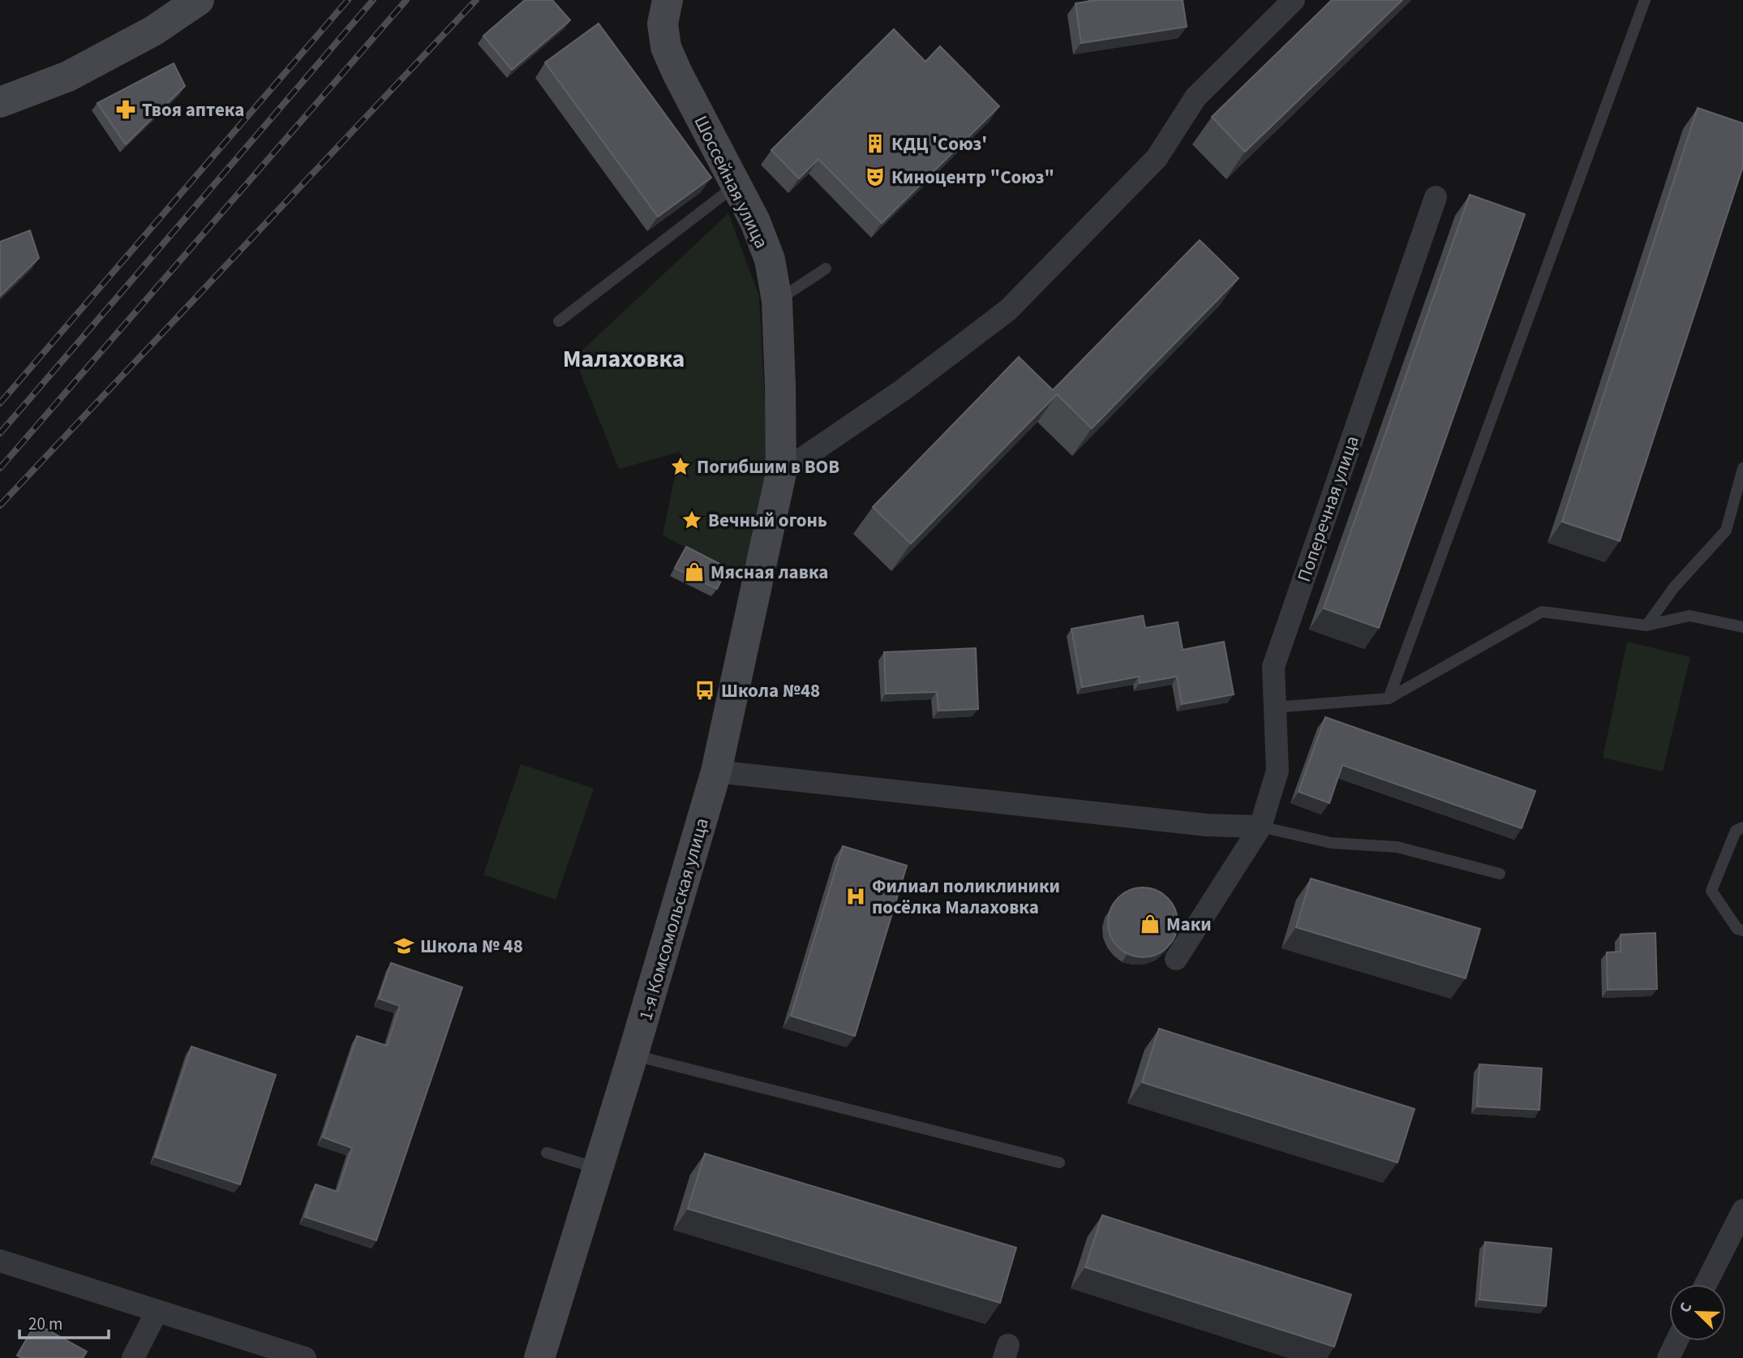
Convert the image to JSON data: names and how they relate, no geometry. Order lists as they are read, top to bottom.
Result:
{
  "streets": {
    "main road": ["Шоссейная улица", "1-я Комсомольская улица"],
    "street": ["Поперечная улица"]
  },
  "crossings": [
    ["Шоссейная улица", "1-я Комсомольская улица"]
  ],
  "districts": ["Малаховка"],
  "places": {
    "pharmacy": ["Твоя аптека"],
    "building": ["КДЦ 'Союз'"],
    "theatre": ["Киноцентр \"Союз\""],
    "place": ["Погибшим в ВОВ", "Вечный огонь"],
    "shop": ["Мясная лавка", "Маки"],
    "bus stop": ["Школа №48"],
    "hospital": ["Филиал поликлиники посёлка Малаховка"],
    "school or university": ["Школа № 48"]
  },
  "scale_bar": "20 m",
  "north": "top left"
}
